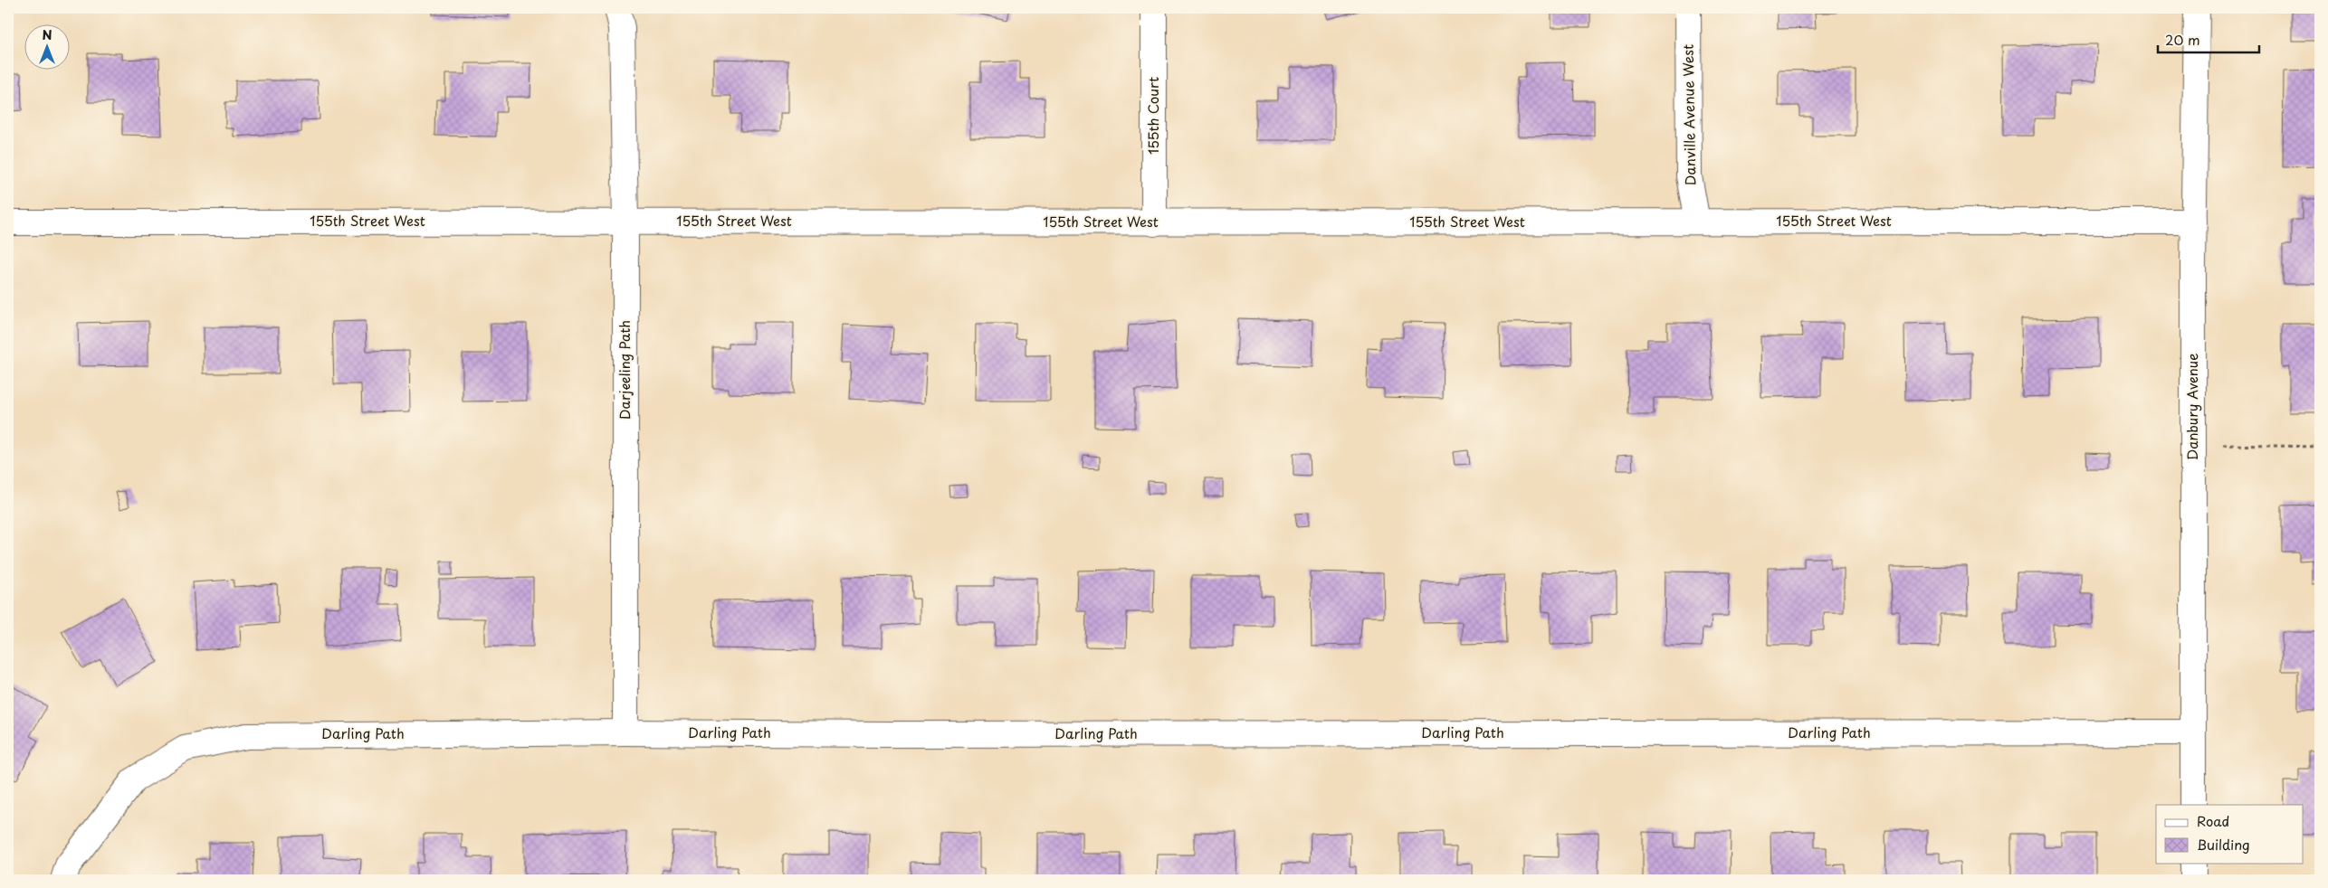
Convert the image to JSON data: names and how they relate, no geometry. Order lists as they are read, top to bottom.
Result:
{
  "streets": {
    "street": [
      "Danville Avenue West",
      "155th Court",
      "155th Street West",
      "Darjeeling Path",
      "Danbury Avenue",
      "Darling Path"
    ]
  },
  "crossings": [
    ["Danville Avenue West", "155th Street West"],
    ["155th Court", "155th Street West"],
    ["155th Street West", "Darjeeling Path"],
    ["155th Street West", "Danbury Avenue"],
    ["Darjeeling Path", "Darling Path"],
    ["Danbury Avenue", "Darling Path"]
  ],
  "legend": ["Road", "Building"],
  "scale_bar": "20 m",
  "north": "top"
}
